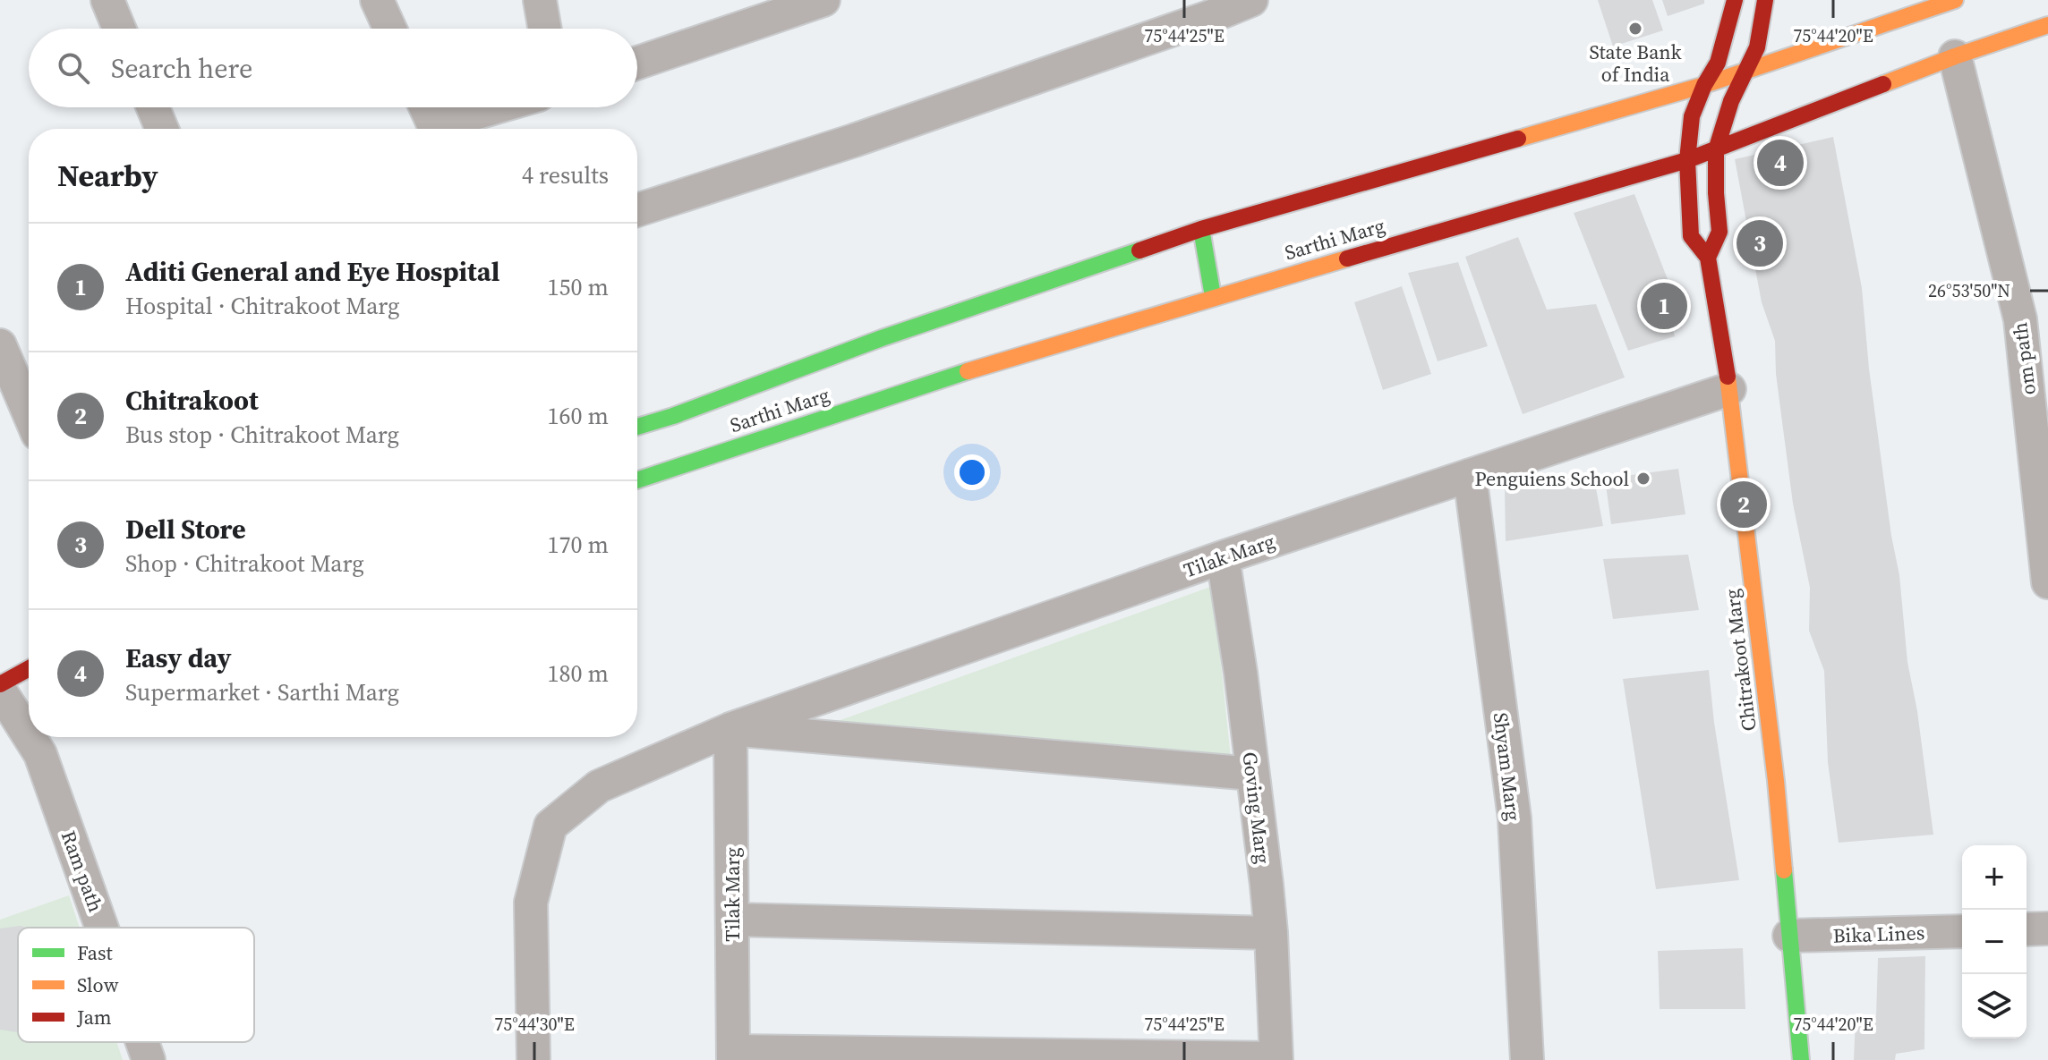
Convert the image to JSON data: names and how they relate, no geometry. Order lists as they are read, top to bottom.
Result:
{
  "streets": {
    "street": [
      "Sarthi Marg",
      "om path",
      "Tilak Marg",
      "Chitrakoot Marg",
      "Shyam Marg",
      "Goving Marg",
      "Ram path",
      "Bika Lines"
    ]
  },
  "crossings": [
    ["Sarthi Marg", "om path"],
    ["Sarthi Marg", "Chitrakoot Marg"],
    ["Tilak Marg", "Chitrakoot Marg"],
    ["Tilak Marg", "Shyam Marg"],
    ["Tilak Marg", "Goving Marg"],
    ["Chitrakoot Marg", "Bika Lines"]
  ],
  "places": ["State Bank of India", "Penguiens School"],
  "legend": ["Fast", "Slow", "Jam"],
  "page": {
    "search": "Search here",
    "heading": ["Nearby", "4 results"],
    "pins": [
      "4",
      "3",
      "1",
      "2"
    ],
    "list": [
      {
        "mark": "1",
        "name": "Aditi General and Eye Hospital",
        "note": "Hospital · Chitrakoot Marg",
        "value": "150 m"
      },
      {
        "mark": "2",
        "name": "Chitrakoot",
        "note": "Bus stop · Chitrakoot Marg",
        "value": "160 m"
      },
      {
        "mark": "3",
        "name": "Dell Store",
        "note": "Shop · Chitrakoot Marg",
        "value": "170 m"
      },
      {
        "mark": "4",
        "name": "Easy day",
        "note": "Supermarket · Sarthi Marg",
        "value": "180 m"
      }
    ],
    "map_buttons": ["+", "−"]
  },
  "coordinates": [
    "75°44'25\"E",
    "75°44'20\"E",
    "26°53'50\"N",
    "75°44'30\"E"
  ]
}
